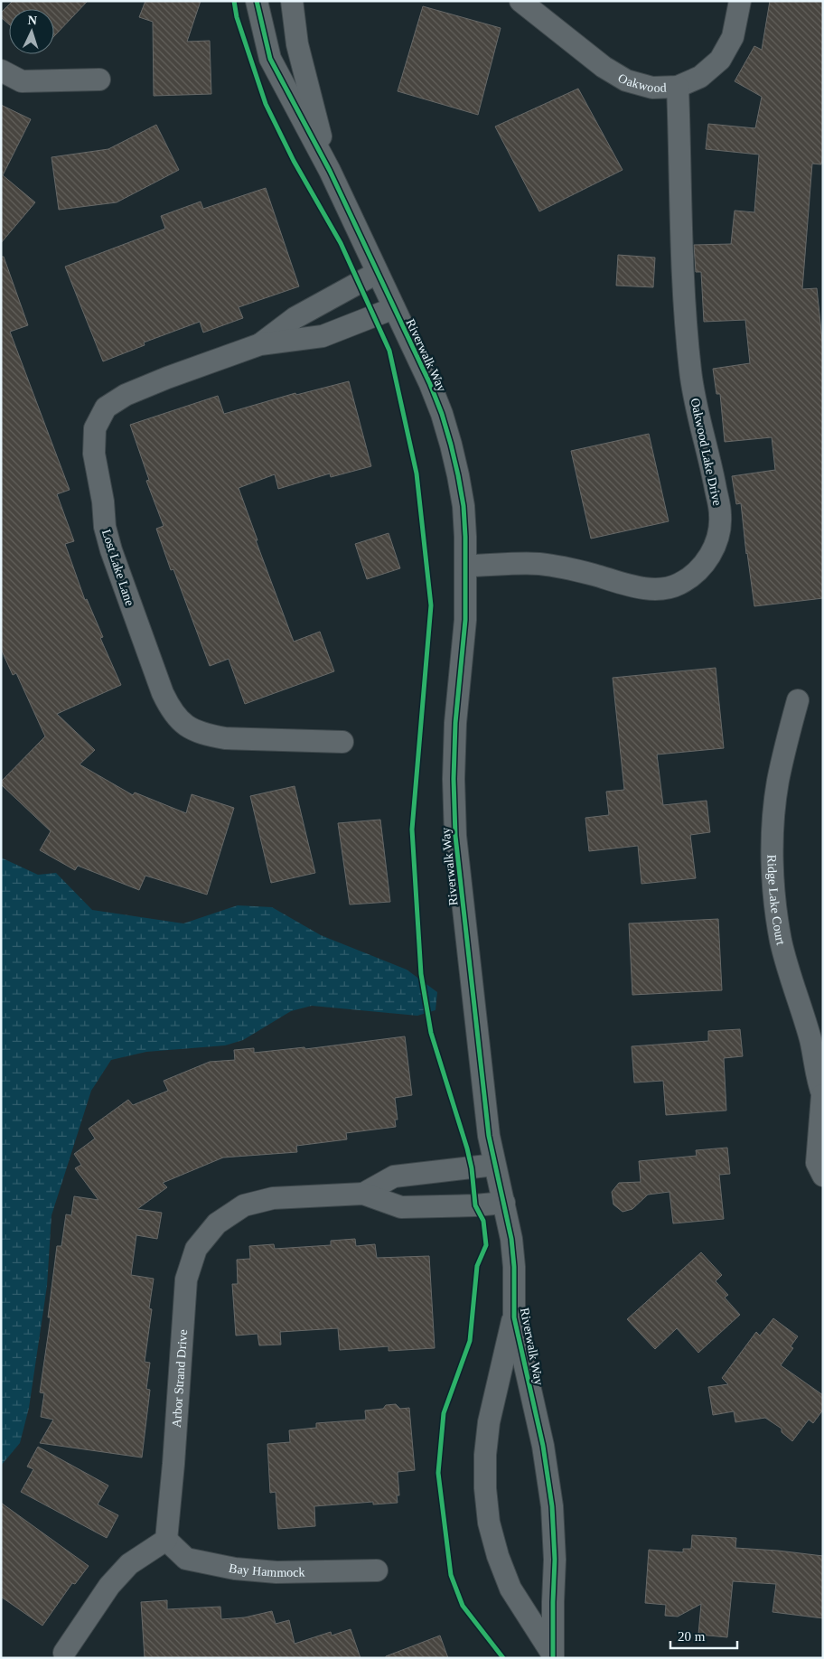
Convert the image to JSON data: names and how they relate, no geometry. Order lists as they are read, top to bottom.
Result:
{
  "streets": {
    "street": [
      "Oakwood",
      "Riverwalk Way",
      "Oakwood Lake Drive",
      "Lost Lake Lane",
      "Ridge Lake Court",
      "Arbor Strand Drive",
      "Bay Hammock"
    ]
  },
  "crossings": [
    ["Oakwood", "Oakwood Lake Drive"],
    ["Riverwalk Way", "Oakwood Lake Drive"],
    ["Riverwalk Way", "Lost Lake Lane"],
    ["Riverwalk Way", "Arbor Strand Drive"],
    ["Arbor Strand Drive", "Bay Hammock"]
  ],
  "scale_bar": "20 m",
  "north": "top"
}
